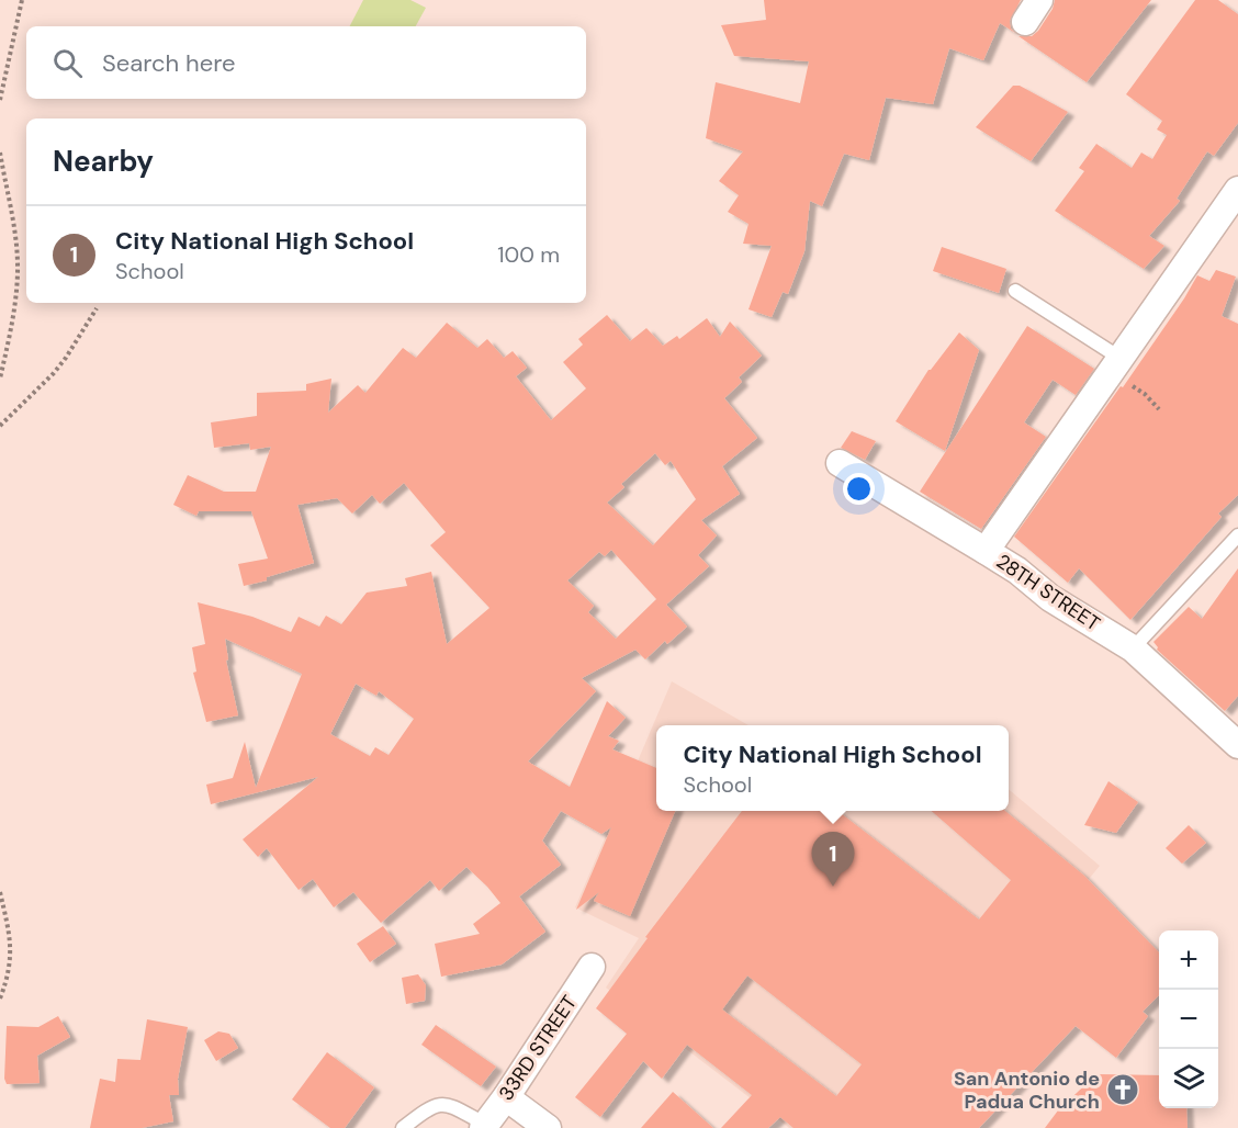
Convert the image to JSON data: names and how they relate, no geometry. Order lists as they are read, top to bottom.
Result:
{
  "streets": {
    "street": ["28TH STREET", "33RD STREET"]
  },
  "places": {
    "church": ["San Antonio de Padua Church"]
  },
  "page": {
    "search": "Search here",
    "heading": "Nearby",
    "list": [
      {
        "mark": "1",
        "name": "City National High School",
        "note": "School",
        "value": "100 m"
      }
    ],
    "popup": ["City National High School", "School"],
    "pins": "1",
    "map_buttons": ["+", "−"]
  }
}
